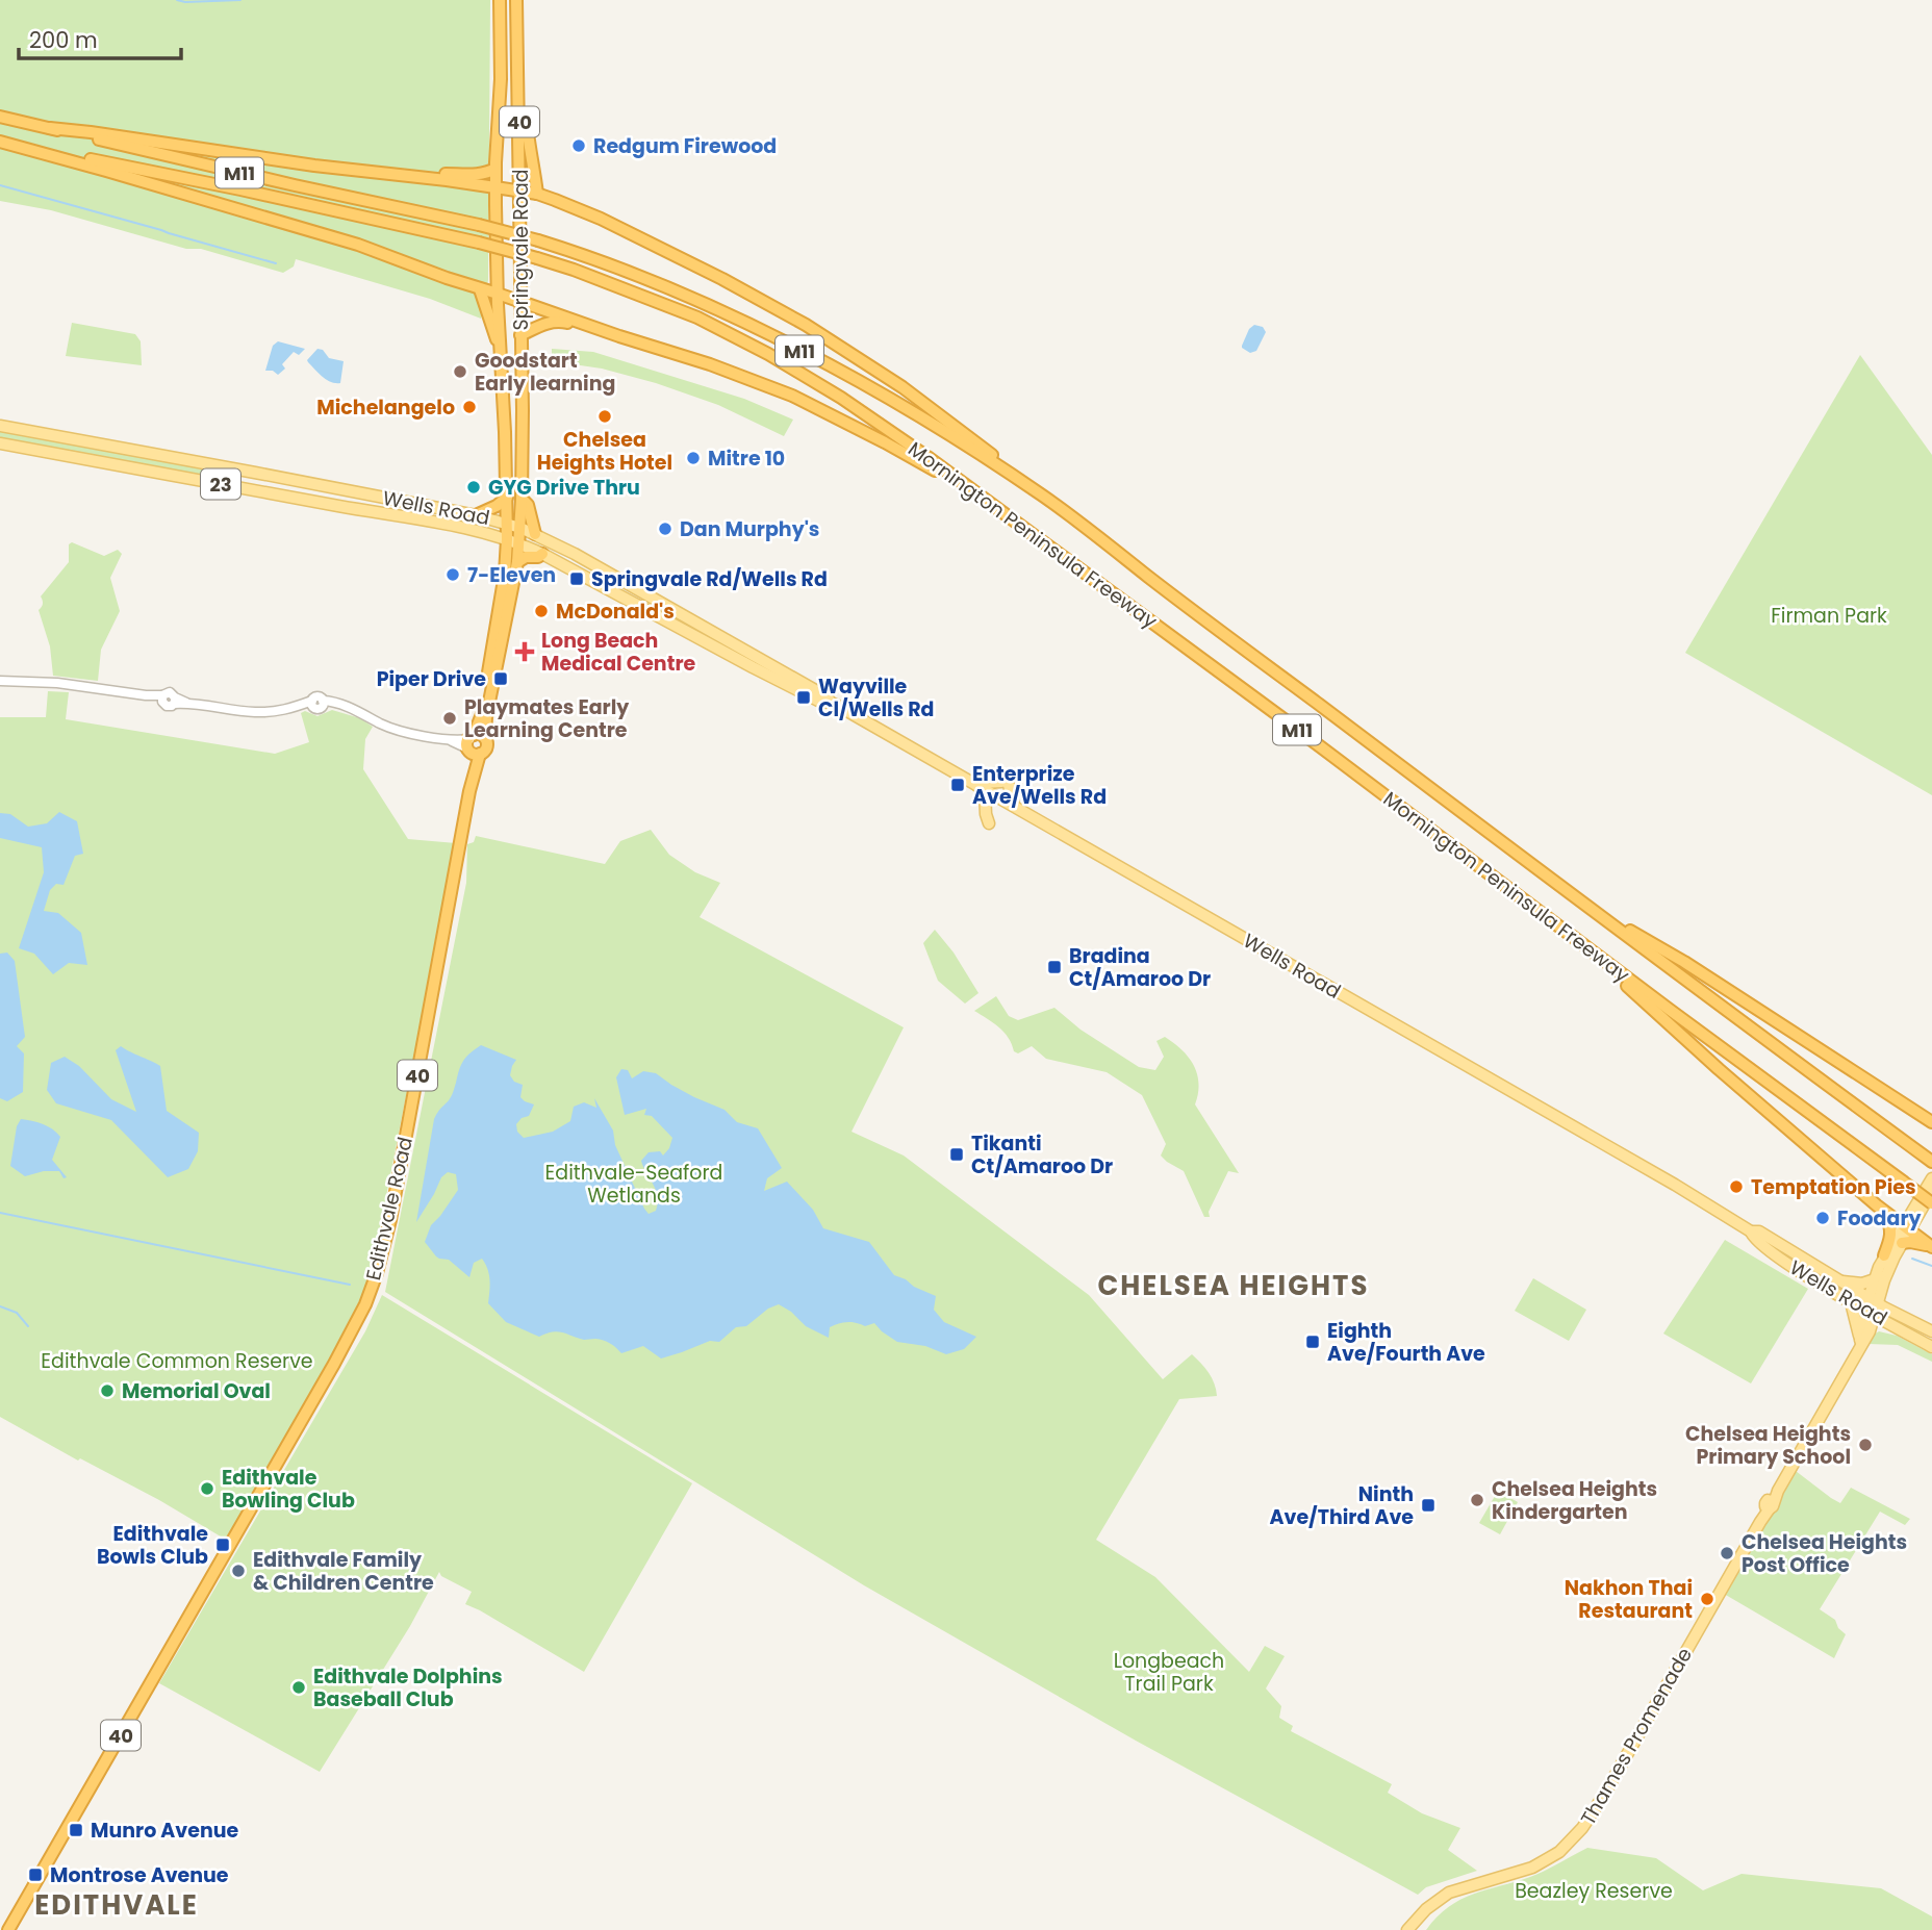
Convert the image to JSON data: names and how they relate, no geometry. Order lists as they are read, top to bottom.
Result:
{
  "streets": {
    "highway": [
      "40",
      "M11",
      "Springvale Road",
      "Mornington Peninsula Freeway",
      "Edithvale Road"
    ],
    "main road": ["23", "Wells Road", "Thames Promenade"]
  },
  "crossings": [
    ["Springvale Road", "Wells Road"],
    ["Springvale Road", "Edithvale Road"],
    ["Wells Road", "Edithvale Road"],
    ["Wells Road", "Thames Promenade"]
  ],
  "districts": ["CHELSEA HEIGHTS", "EDITHVALE"],
  "parks": [
    "Firman Park",
    "Edithvale-Seaford Wetlands",
    "Edithvale Common Reserve",
    "Longbeach Trail Park",
    "Beazley Reserve"
  ],
  "places": {
    "other": [
      "Redgum Firewood",
      "Goodstart Early learning",
      "Michelangelo",
      "Chelsea Heights Hotel",
      "Mitre 10",
      "GYG Drive Thru",
      "Dan Murphy's",
      "7-Eleven",
      "McDonald's",
      "Playmates Early Learning Centre",
      "Temptation Pies",
      "Foodary",
      "Memorial Oval",
      "Chelsea Heights Primary School",
      "Edithvale Bowling Club",
      "Chelsea Heights Kindergarten",
      "Chelsea Heights Post Office",
      "Edithvale Family & Children Centre",
      "Nakhon Thai Restaurant",
      "Edithvale Dolphins Baseball Club"
    ],
    "transit": [
      "Springvale Rd/Wells Rd",
      "Piper Drive",
      "Wayville Cl/Wells Rd",
      "Enterprize Ave/Wells Rd",
      "Bradina Ct/Amaroo Dr",
      "Tikanti Ct/Amaroo Dr",
      "Eighth Ave/Fourth Ave",
      "Ninth Ave/Third Ave",
      "Edithvale Bowls Club",
      "Munro Avenue",
      "Montrose Avenue"
    ],
    "health": ["Long Beach Medical Centre"]
  },
  "scale_bar": "200 m"
}
